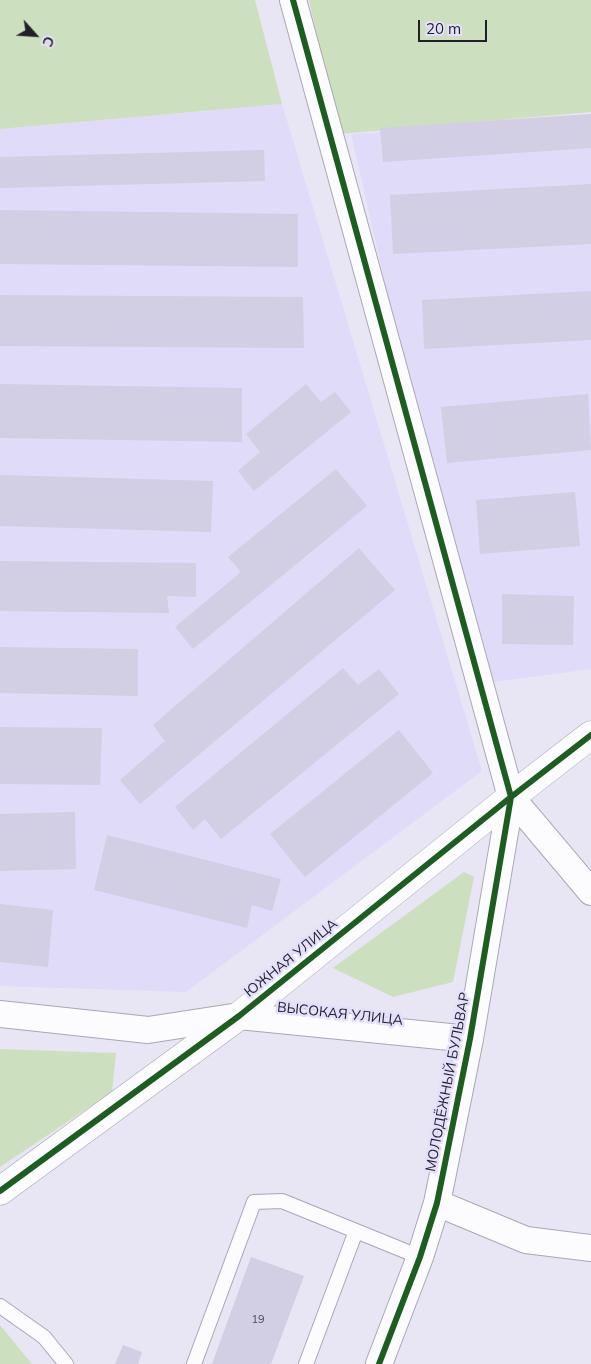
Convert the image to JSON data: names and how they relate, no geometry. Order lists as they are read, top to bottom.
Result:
{
  "streets": {
    "street": ["ЮЖНАЯ УЛИЦА", "ВЫСОКАЯ УЛИЦА", "МОЛОДЁЖНЫЙ БУЛЬВАР"]
  },
  "crossings": [
    ["ЮЖНАЯ УЛИЦА", "ВЫСОКАЯ УЛИЦА"],
    ["ЮЖНАЯ УЛИЦА", "МОЛОДЁЖНЫЙ БУЛЬВАР"],
    ["ВЫСОКАЯ УЛИЦА", "МОЛОДЁЖНЫЙ БУЛЬВАР"]
  ],
  "house_numbers": ["19"],
  "scale_bar": "20 m",
  "north": "bottom right"
}
